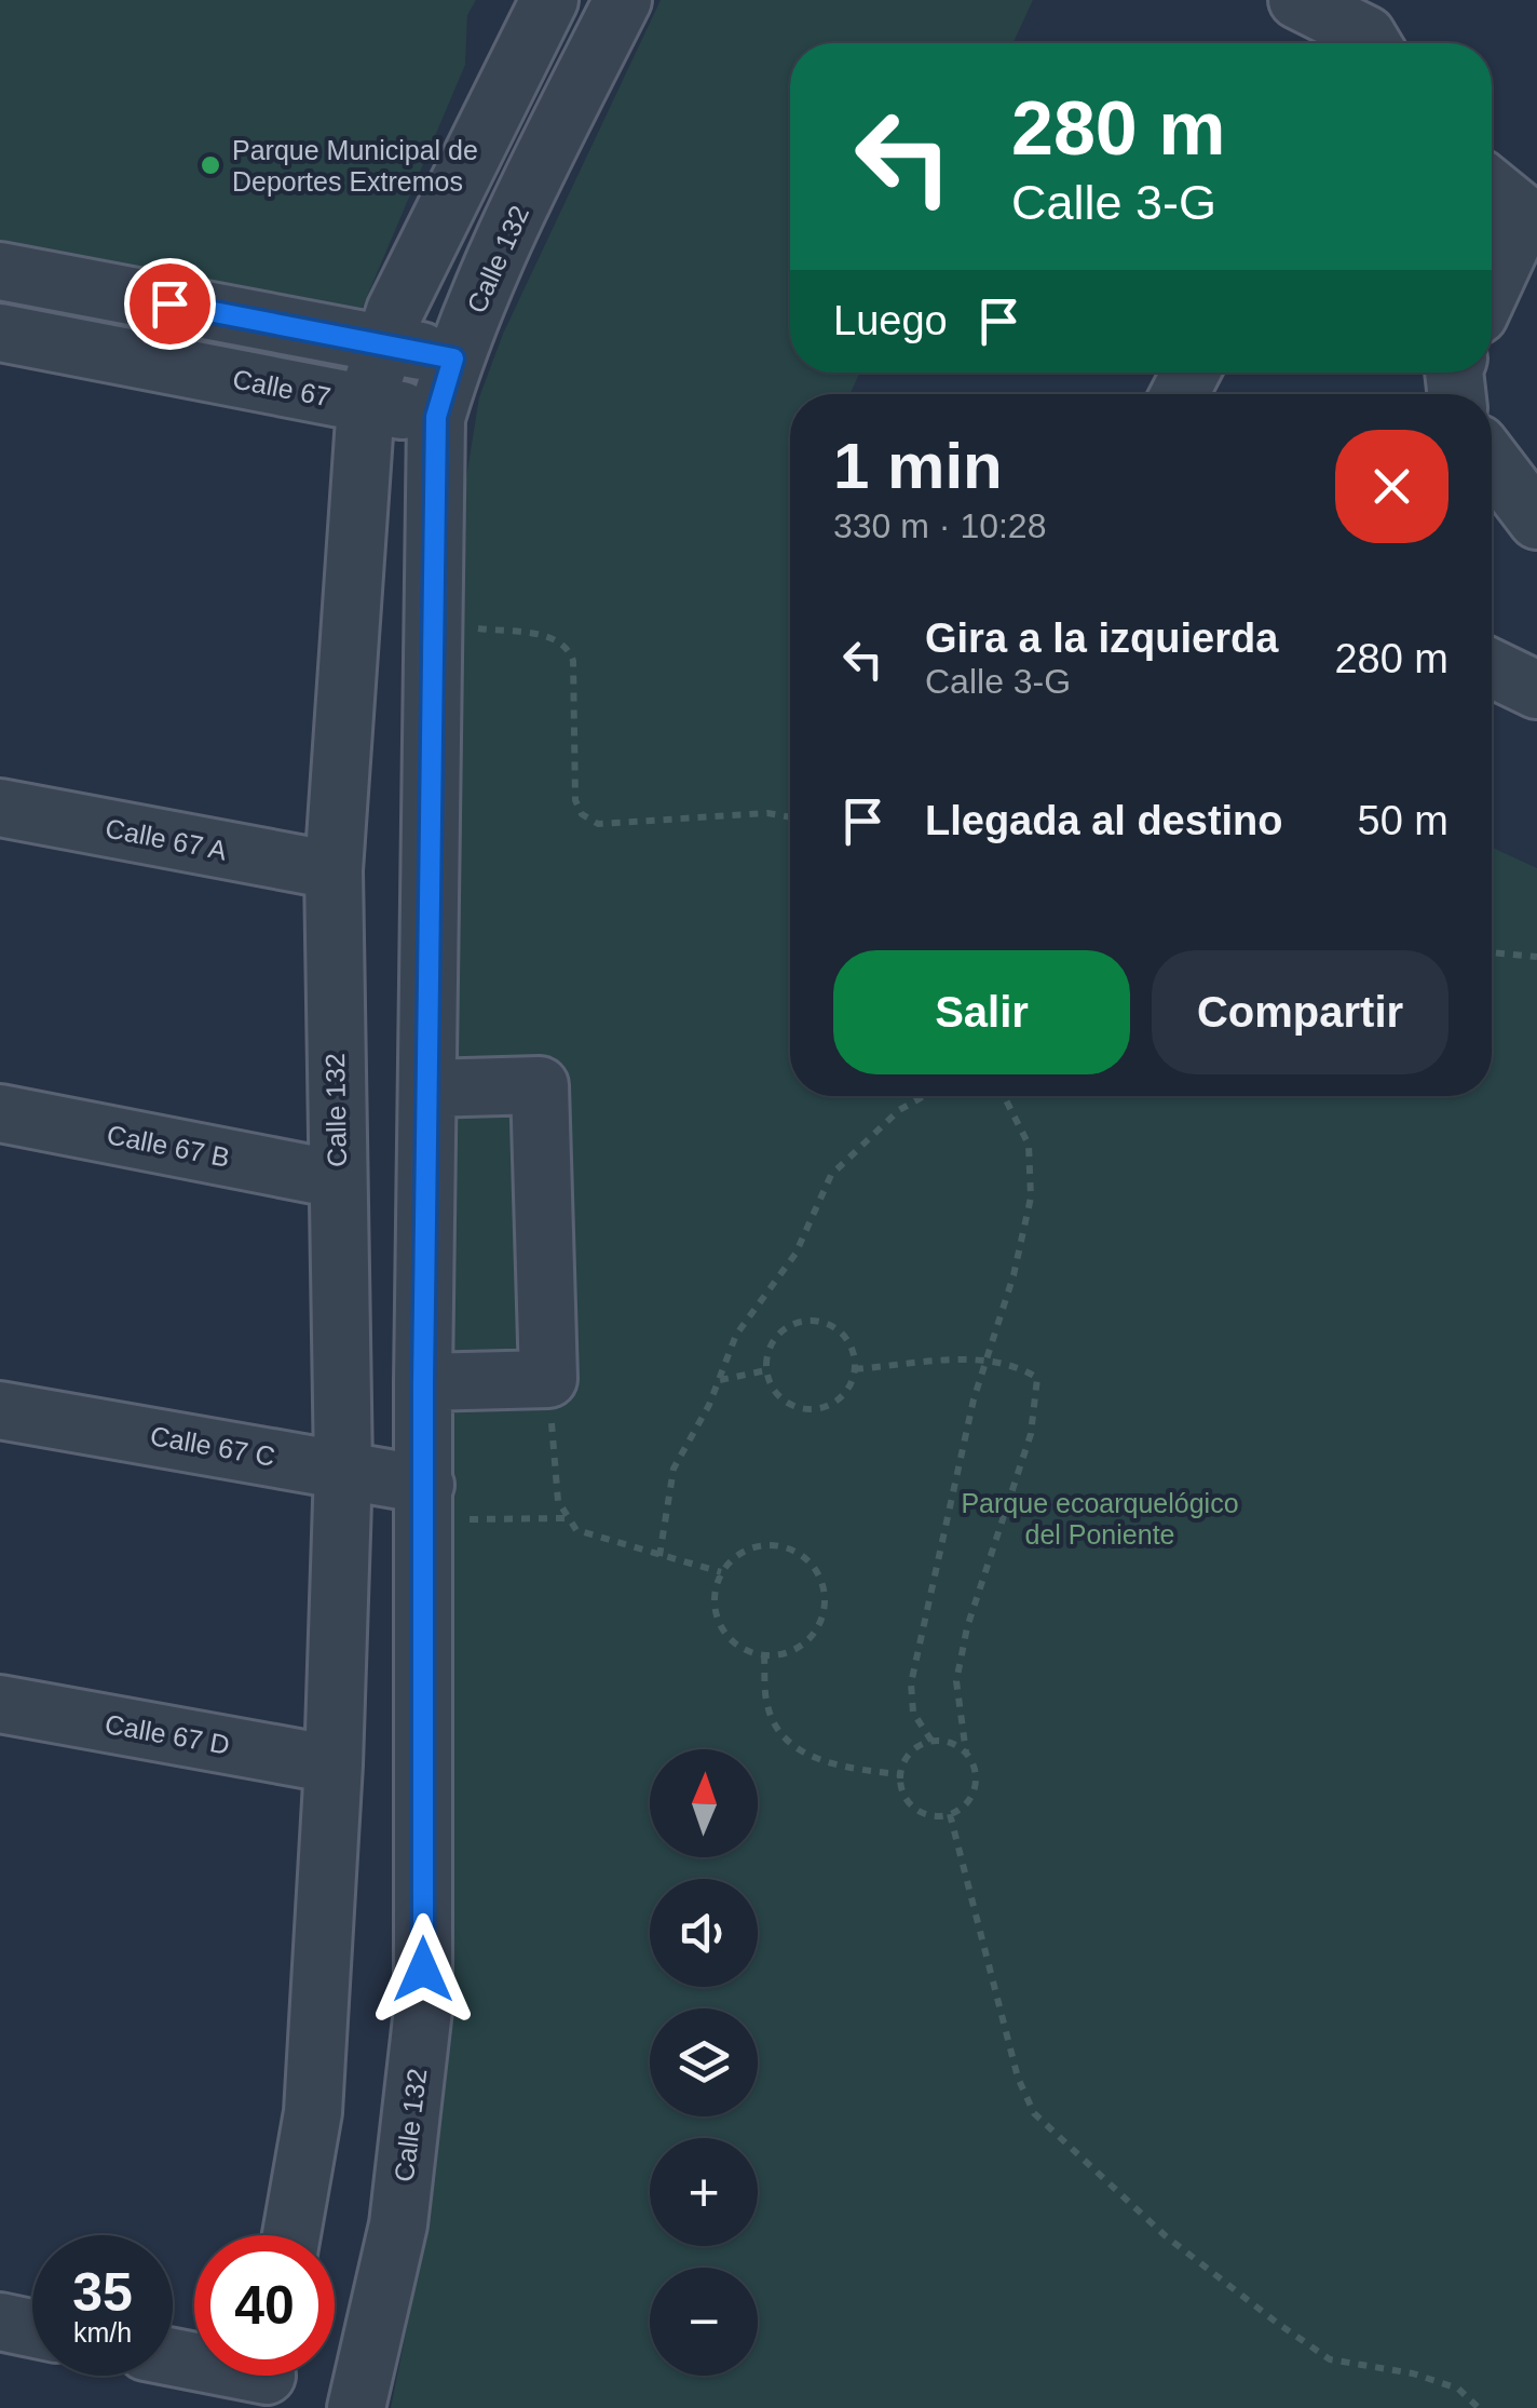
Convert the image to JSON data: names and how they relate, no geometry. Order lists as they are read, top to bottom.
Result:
{
  "streets": {
    "street": [
      "Calle 132",
      "Calle 67",
      "Calle 67 A",
      "Calle 67 B",
      "Calle 67 C",
      "Calle 67 D"
    ]
  },
  "crossings": [
    ["Calle 132", "Calle 67"],
    ["Calle 132", "Calle 67 A"],
    ["Calle 132", "Calle 67 B"],
    ["Calle 132", "Calle 67 C"],
    ["Calle 132", "Calle 67 D"]
  ],
  "parks": ["Parque ecoarquelógico del Poniente"],
  "places": ["Parque Municipal de Deportes Extremos"],
  "north": "top",
  "page": {
    "turn": ["280 m", "Calle 3-G"],
    "then": "Luego",
    "heading": ["1 min", "330 m · 10:28"],
    "list": [
      {
        "name": "Gira a la izquierda",
        "note": "Calle 3-G",
        "value": "280 m"
      },
      {
        "name": "Llegada al destino",
        "value": "50 m"
      }
    ],
    "buttons": ["Salir", "Compartir"],
    "map_buttons": ["+", "−"],
    "speed": "35 km/h",
    "limit": "40"
  }
}
